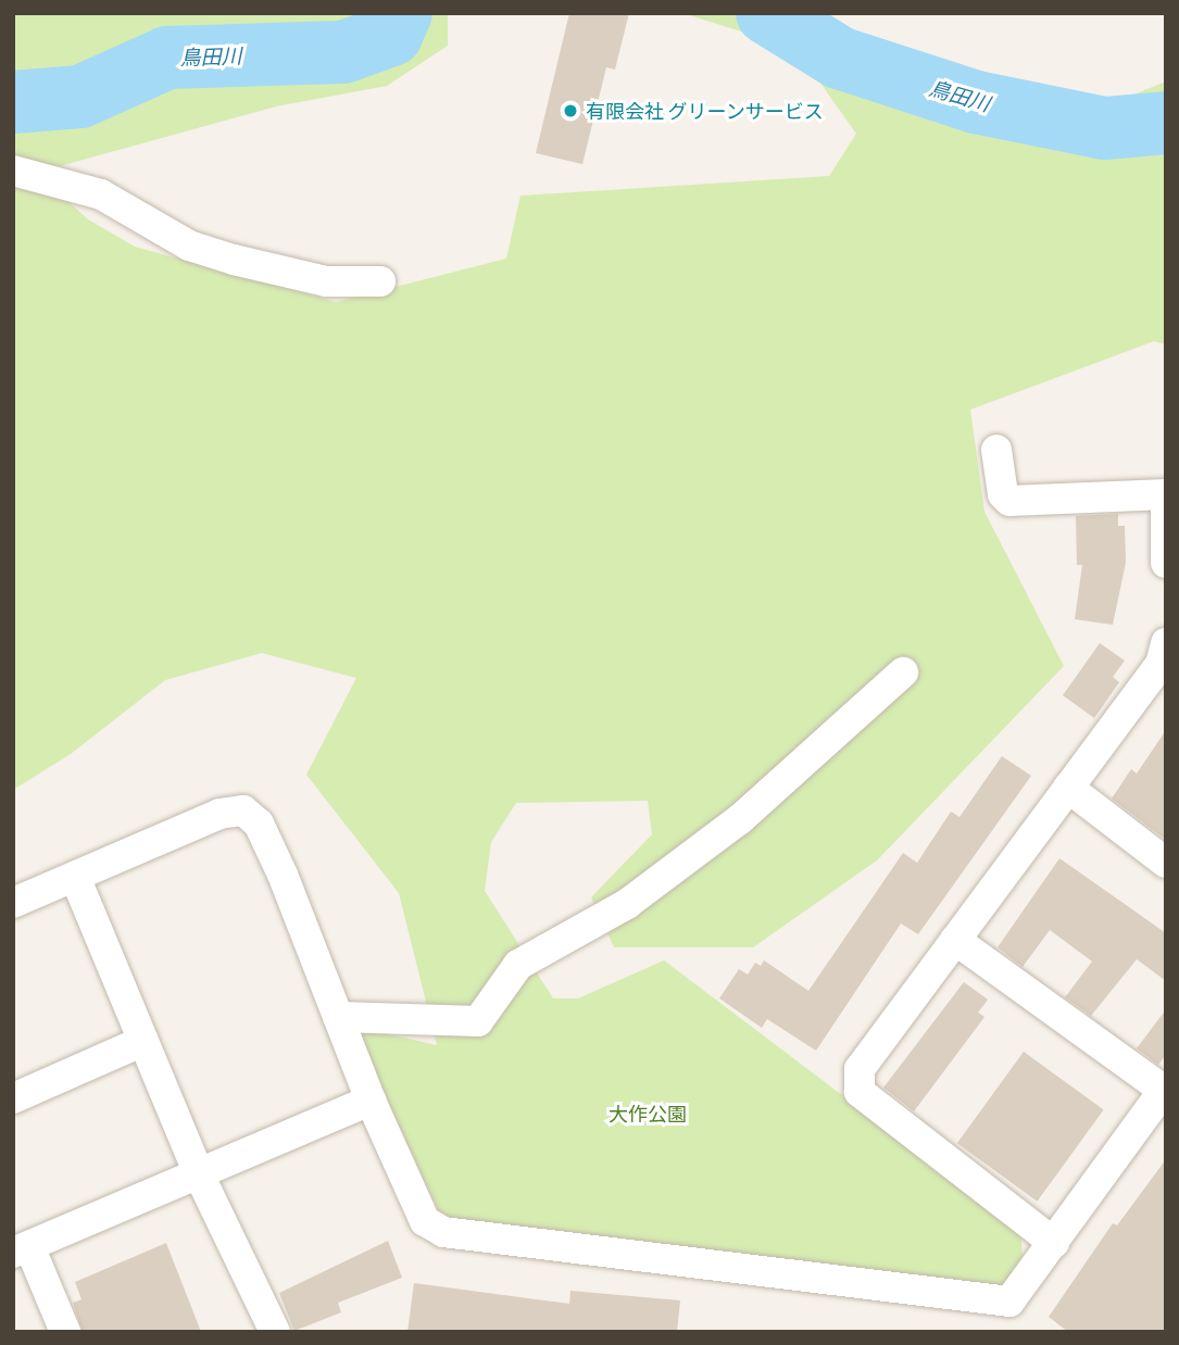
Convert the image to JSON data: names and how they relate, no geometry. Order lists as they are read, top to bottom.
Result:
{
  "water": ["鳥田川"],
  "parks": ["大作公園"],
  "places": ["有限会社 グリーンサービス"]
}
